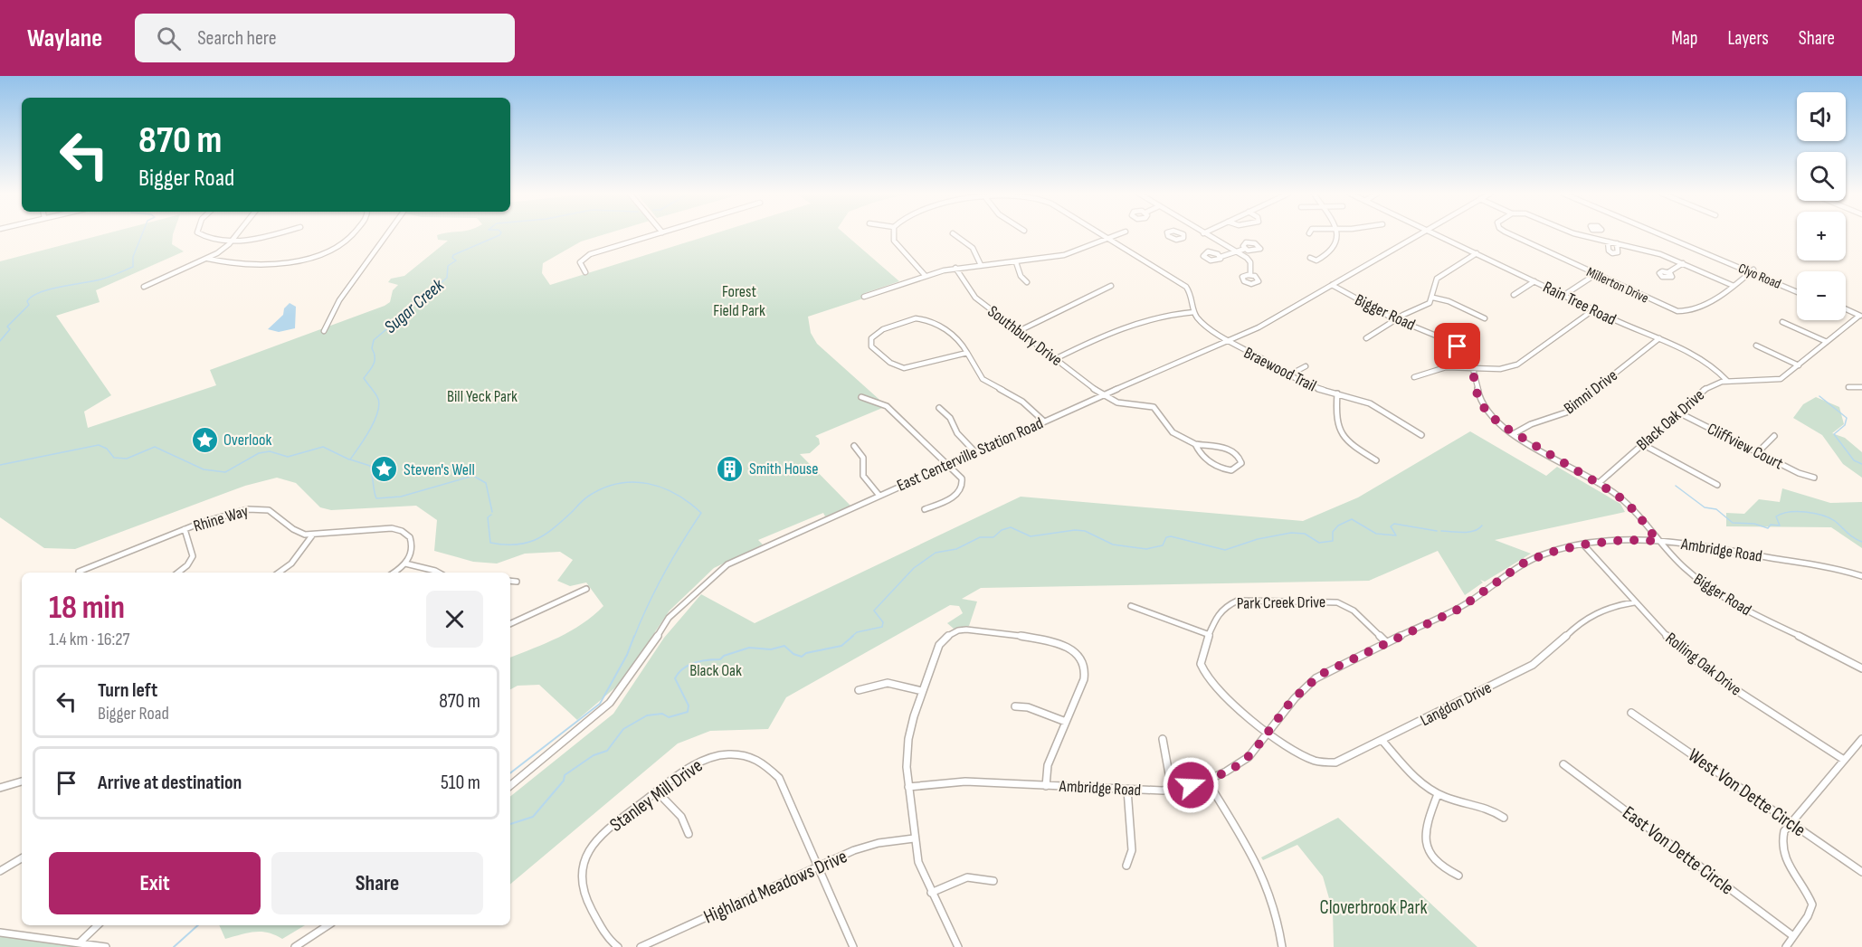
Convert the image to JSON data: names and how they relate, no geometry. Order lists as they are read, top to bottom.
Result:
{
  "streets": {
    "street": [
      "Clyo Road",
      "Millerton Drive",
      "Rain Tree Road",
      "Bigger Road",
      "Southbury Drive",
      "Braewood Trail",
      "Bimni Drive",
      "Black Oak Drive",
      "Cliffview Court",
      "East Centerville Station Road",
      "Rhine Way",
      "Ambridge Road",
      "Park Creek Drive",
      "Rolling Oak Drive",
      "Langdon Drive",
      "West Von Dette Circle",
      "Stanley Mill Drive",
      "East Von Dette Circle",
      "Highland Meadows Drive"
    ]
  },
  "crossings": [
    ["Clyo Road", "Millerton Drive"],
    ["Rain Tree Road", "Bimni Drive"],
    ["Rain Tree Road", "Black Oak Drive"],
    ["Bigger Road", "Bimni Drive"],
    ["Bigger Road", "Black Oak Drive"],
    ["Bigger Road", "East Centerville Station Road"],
    ["Bigger Road", "Ambridge Road"],
    ["Southbury Drive", "East Centerville Station Road"],
    ["Braewood Trail", "East Centerville Station Road"],
    ["Black Oak Drive", "Cliffview Court"],
    ["Ambridge Road", "Park Creek Drive"],
    ["Ambridge Road", "Rolling Oak Drive"],
    ["Ambridge Road", "Langdon Drive"],
    ["Park Creek Drive", "Langdon Drive"],
    ["Rolling Oak Drive", "Langdon Drive"],
    ["Stanley Mill Drive", "Highland Meadows Drive"]
  ],
  "water": ["Sugar Creek"],
  "parks": [
    "Forest Field Park",
    "Bill Yeck Park",
    "Black Oak",
    "Cloverbrook Park"
  ],
  "places": {
    "place": ["Overlook", "Steven's Well"],
    "building": ["Smith House"]
  },
  "page": {
    "header": "Waylane",
    "search": "Search here",
    "nav": ["Map", "Layers", "Share"],
    "map_buttons": ["+", "−"],
    "turn": ["870 m", "Bigger Road"],
    "heading": ["18 min", "1.4 km · 16:27"],
    "list": [
      {
        "name": "Turn left",
        "note": "Bigger Road",
        "value": "870 m"
      },
      {
        "name": "Arrive at destination",
        "value": "510 m"
      }
    ],
    "buttons": ["Exit", "Share"]
  }
}
